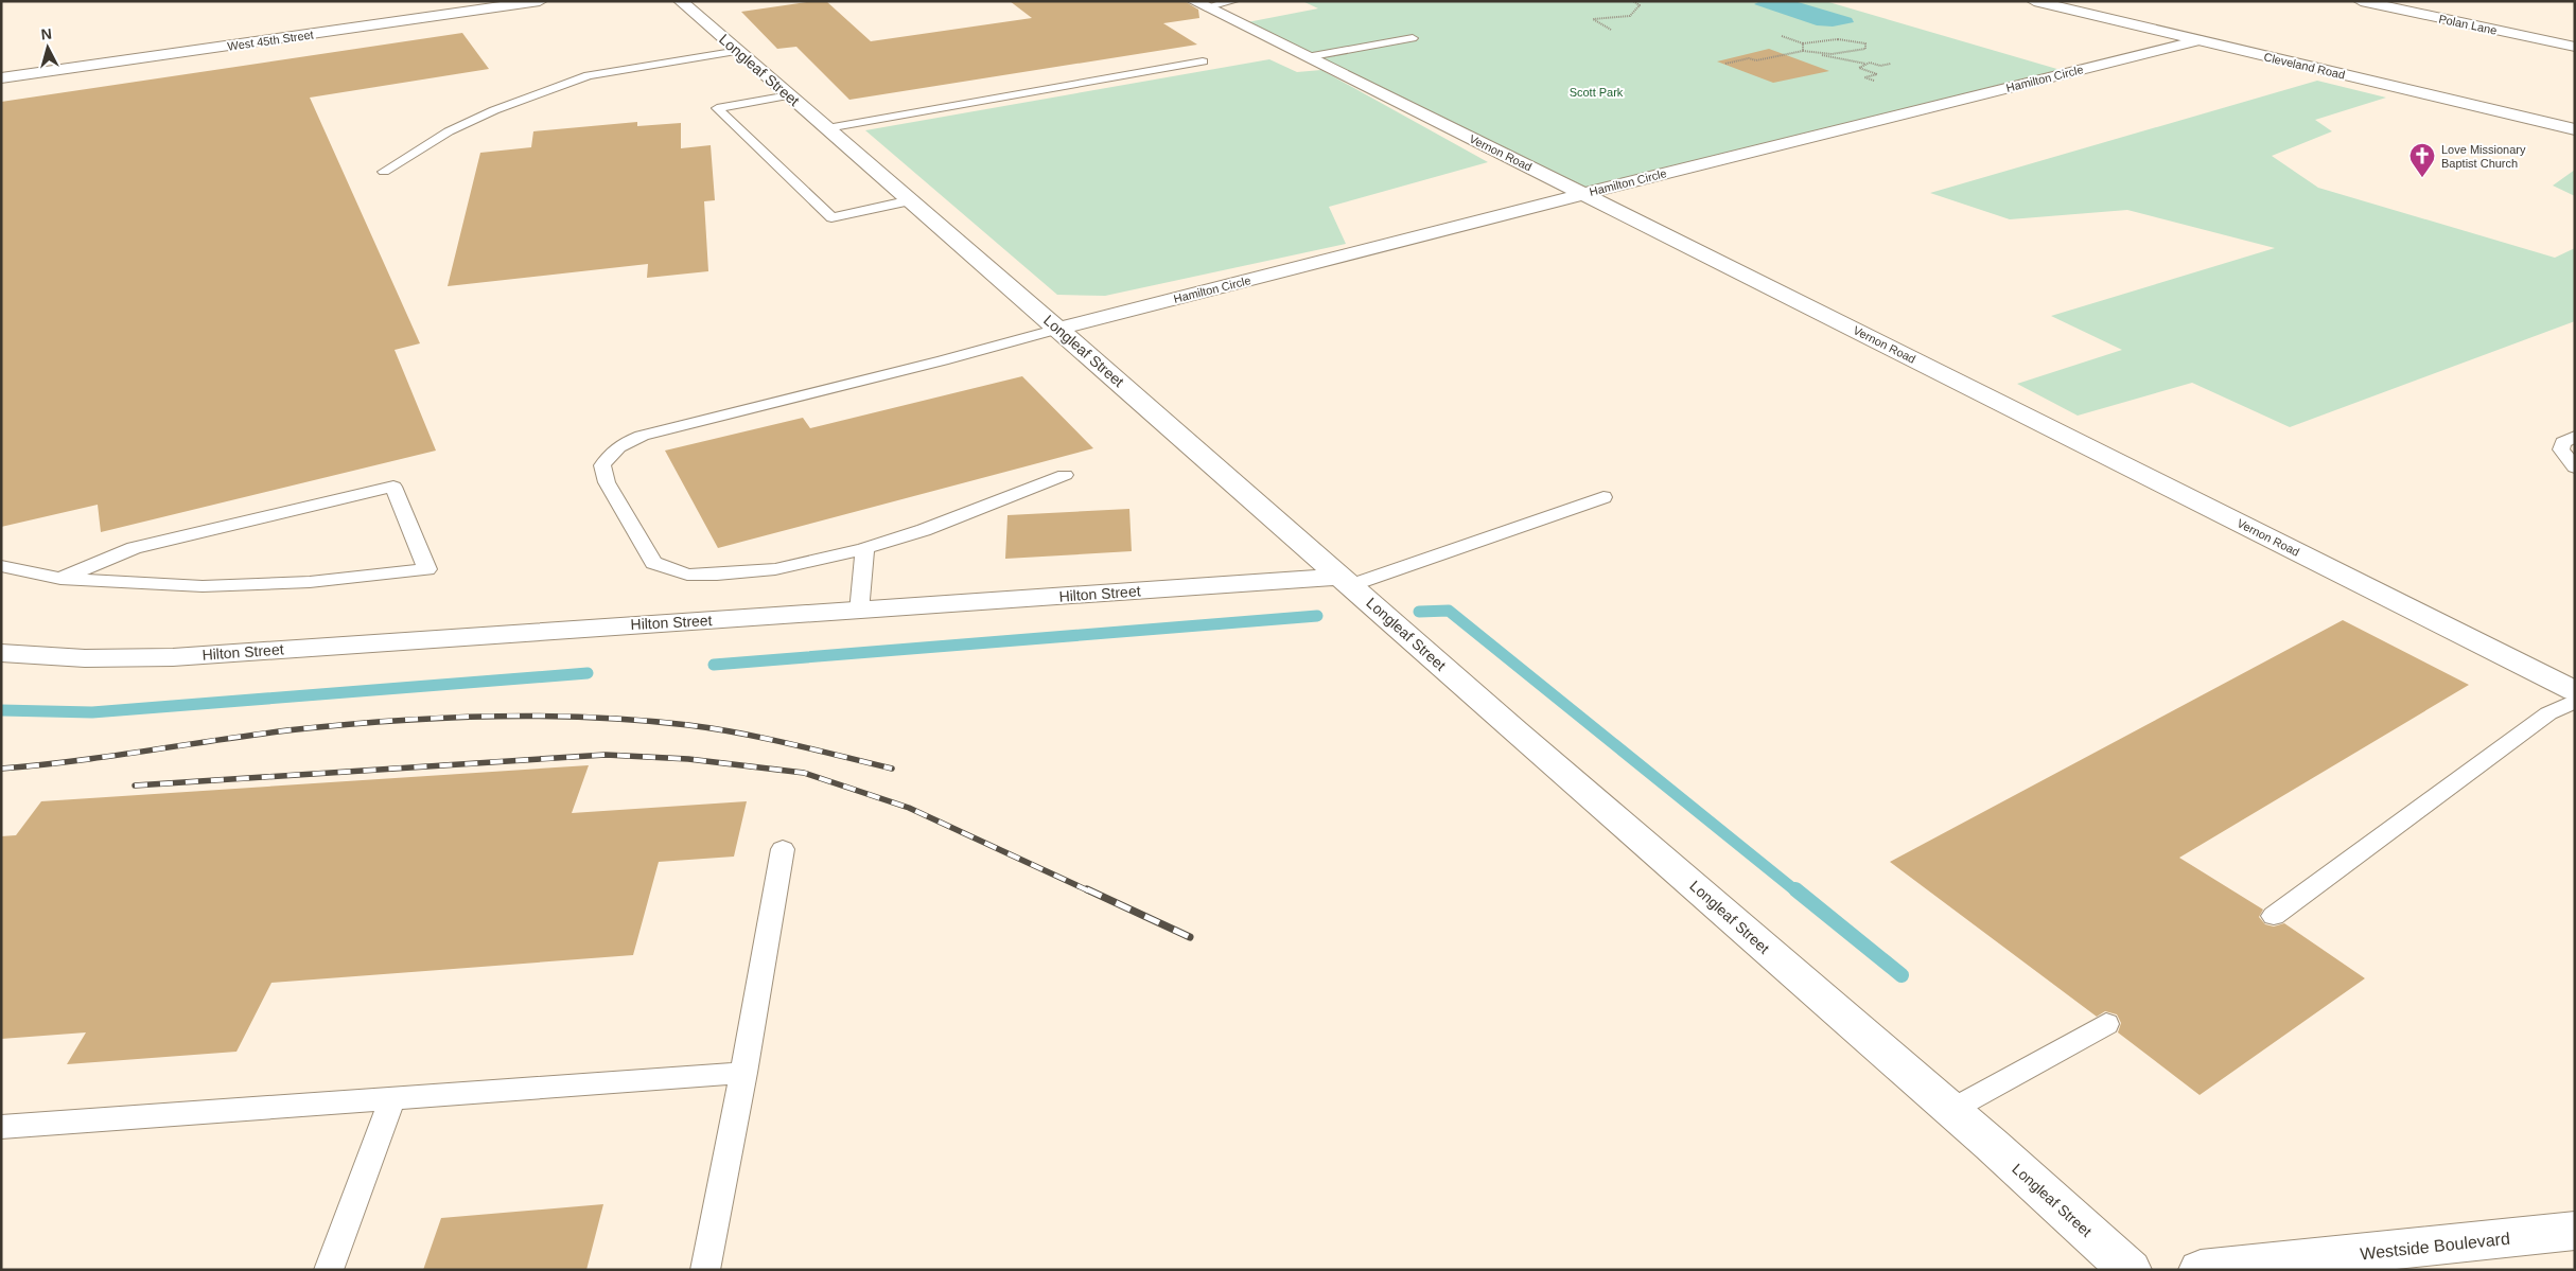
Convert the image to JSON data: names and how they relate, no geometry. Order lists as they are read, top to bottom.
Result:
{
  "streets": {
    "street": [
      "Polan Lane",
      "West 45th Street",
      "Cleveland Road",
      "Longleaf Street",
      "Hamilton Circle",
      "Vernon Road",
      "Hilton Street",
      "Westside Boulevard"
    ]
  },
  "crossings": [
    ["Cleveland Road", "Hamilton Circle"],
    ["Longleaf Street", "Hamilton Circle"],
    ["Longleaf Street", "Hilton Street"],
    ["Hamilton Circle", "Vernon Road"]
  ],
  "parks": ["Scott Park"],
  "places": {
    "church": ["Love Missionary Baptist Church"]
  },
  "north": "top"
}
